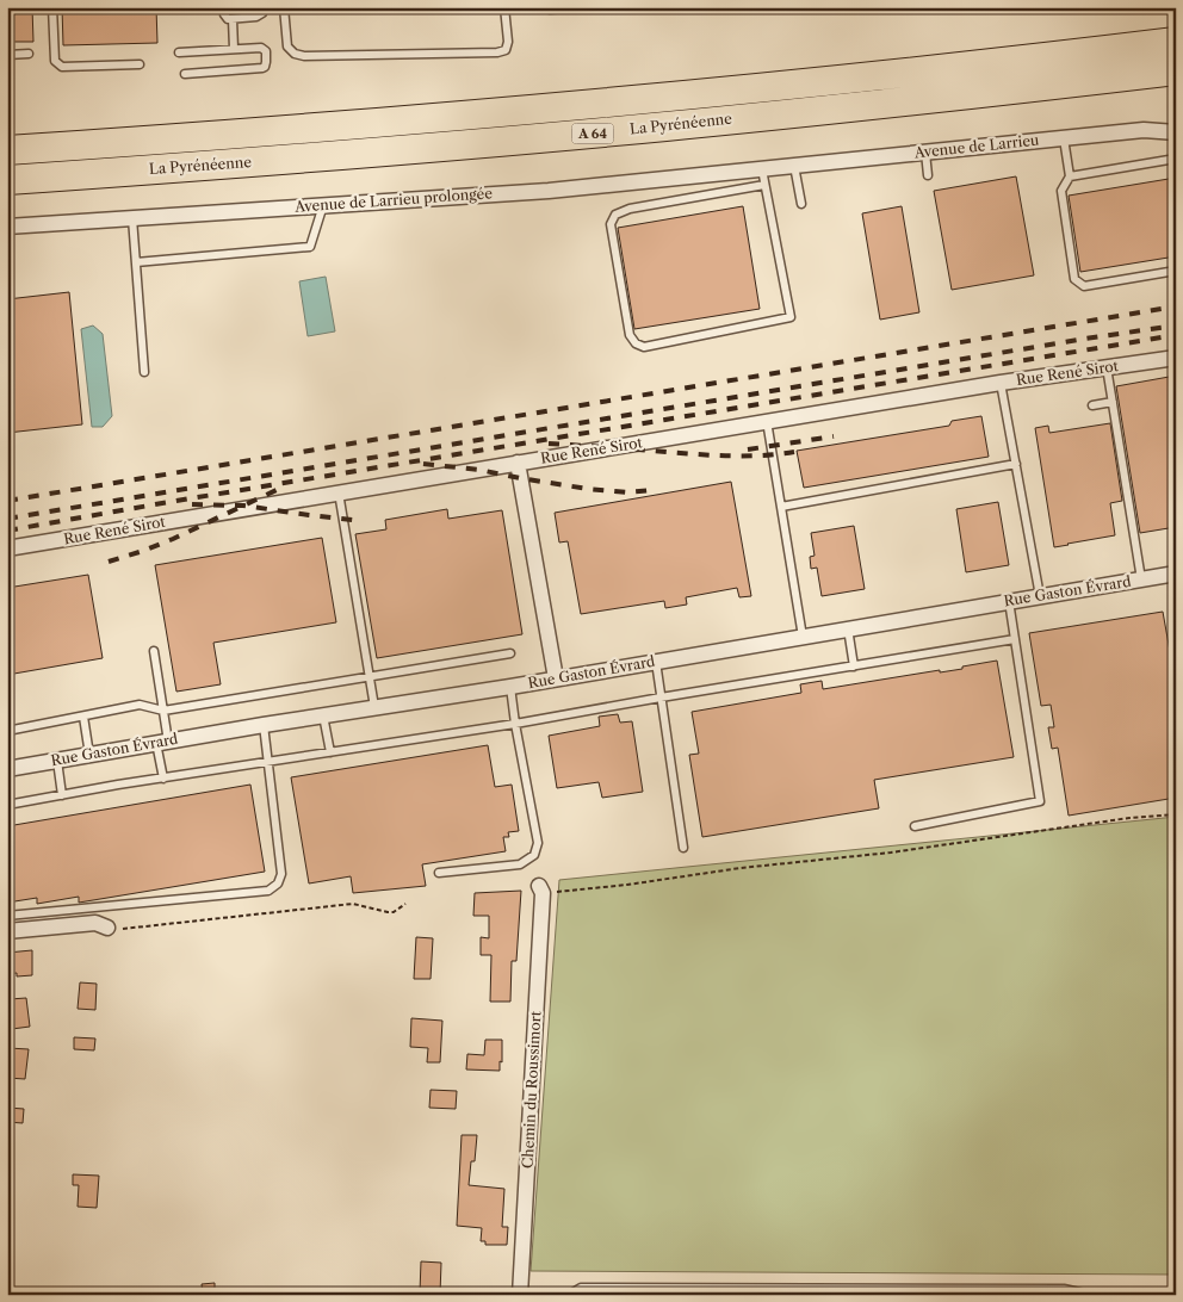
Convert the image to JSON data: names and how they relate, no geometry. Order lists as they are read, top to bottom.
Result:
{
  "streets": {
    "highway": ["La Pyrénéenne", "A 64"],
    "street": [
      "Avenue de Larrieu",
      "Avenue de Larrieu prolongée",
      "Rue René Sirot",
      "Rue Gaston Évrard",
      "Chemin du Roussimort"
    ]
  },
  "crossings": [
    ["Avenue de Larrieu", "Avenue de Larrieu prolongée"]
  ]
}
